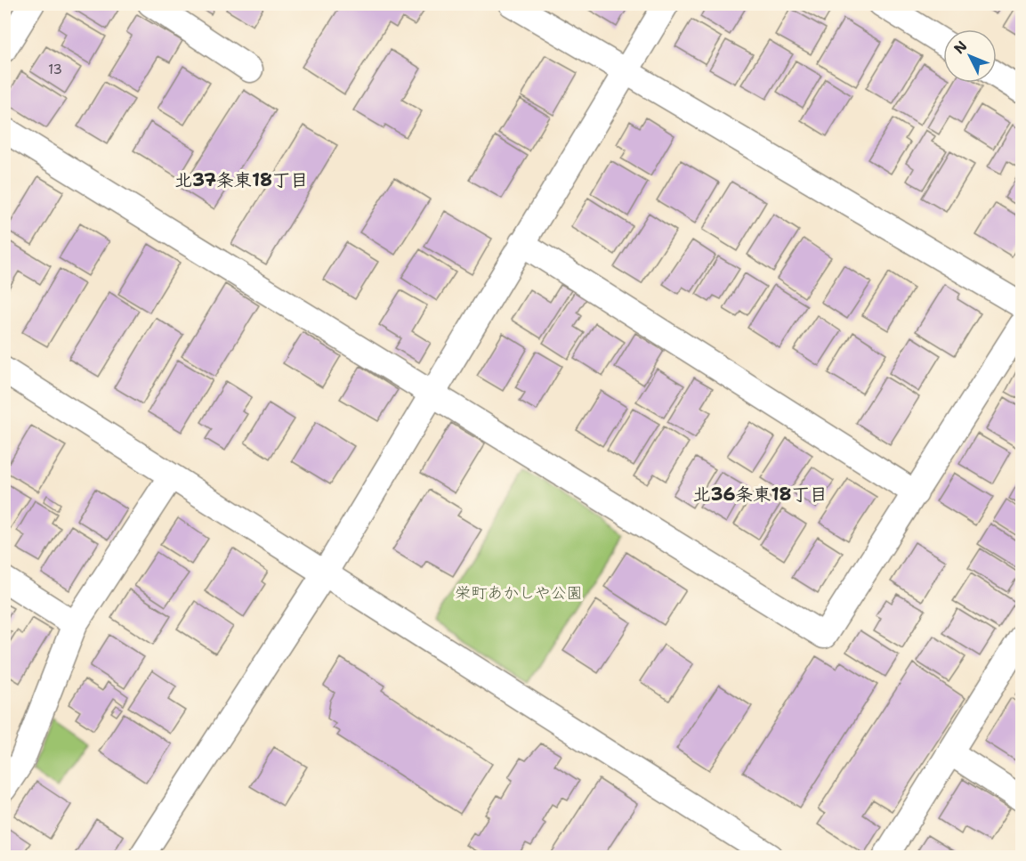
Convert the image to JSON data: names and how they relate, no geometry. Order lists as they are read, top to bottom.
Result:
{
  "districts": ["北37条東18丁目", "北36条東18丁目"],
  "parks": ["栄町あかしや公園"],
  "house_numbers": ["13"],
  "north": "top left"
}
